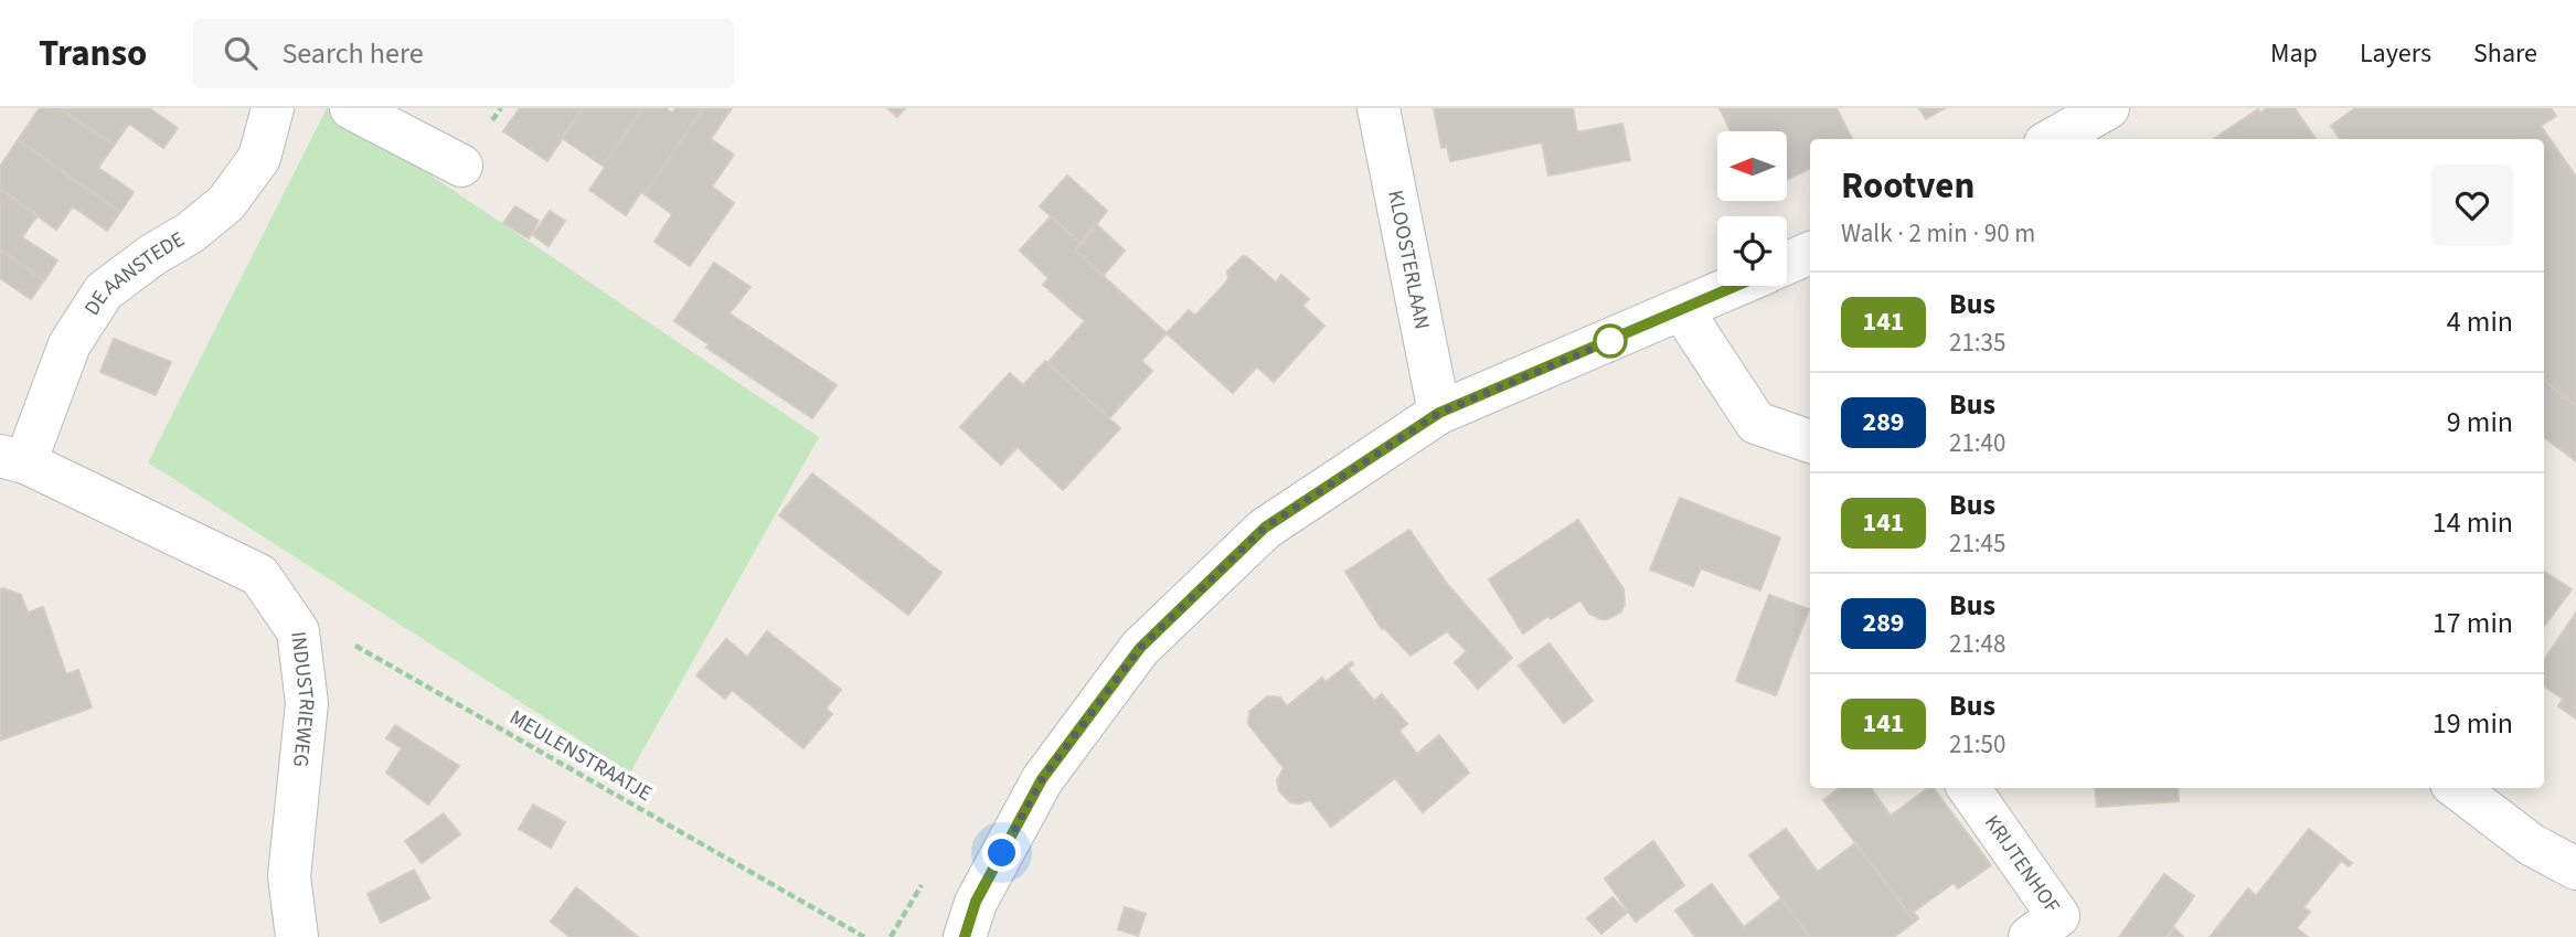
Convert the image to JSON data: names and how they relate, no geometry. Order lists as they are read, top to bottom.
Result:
{
  "streets": {
    "street": [
      "KLOOSTERLAAN",
      "DE AANSTEDE",
      "INDUSTRIEWEG",
      "KRIJTENHOF"
    ],
    "path": ["MEULENSTRAATJE"]
  },
  "crossings": [
    ["DE AANSTEDE", "INDUSTRIEWEG"],
    ["INDUSTRIEWEG", "MEULENSTRAATJE"]
  ],
  "lines": ["bus line 141"],
  "north": "left",
  "page": {
    "header": "Transo",
    "search": "Search here",
    "nav": ["Map", "Layers", "Share"],
    "heading": ["Rootven", "Walk · 2 min · 90 m"],
    "list": [
      {
        "mark": "141",
        "name": "Bus",
        "note": "21:35",
        "value": "4 min"
      },
      {
        "mark": "289",
        "name": "Bus",
        "note": "21:40",
        "value": "9 min"
      },
      {
        "mark": "141",
        "name": "Bus",
        "note": "21:45",
        "value": "14 min"
      },
      {
        "mark": "289",
        "name": "Bus",
        "note": "21:48",
        "value": "17 min"
      },
      {
        "mark": "141",
        "name": "Bus",
        "note": "21:50",
        "value": "19 min"
      }
    ]
  }
}
